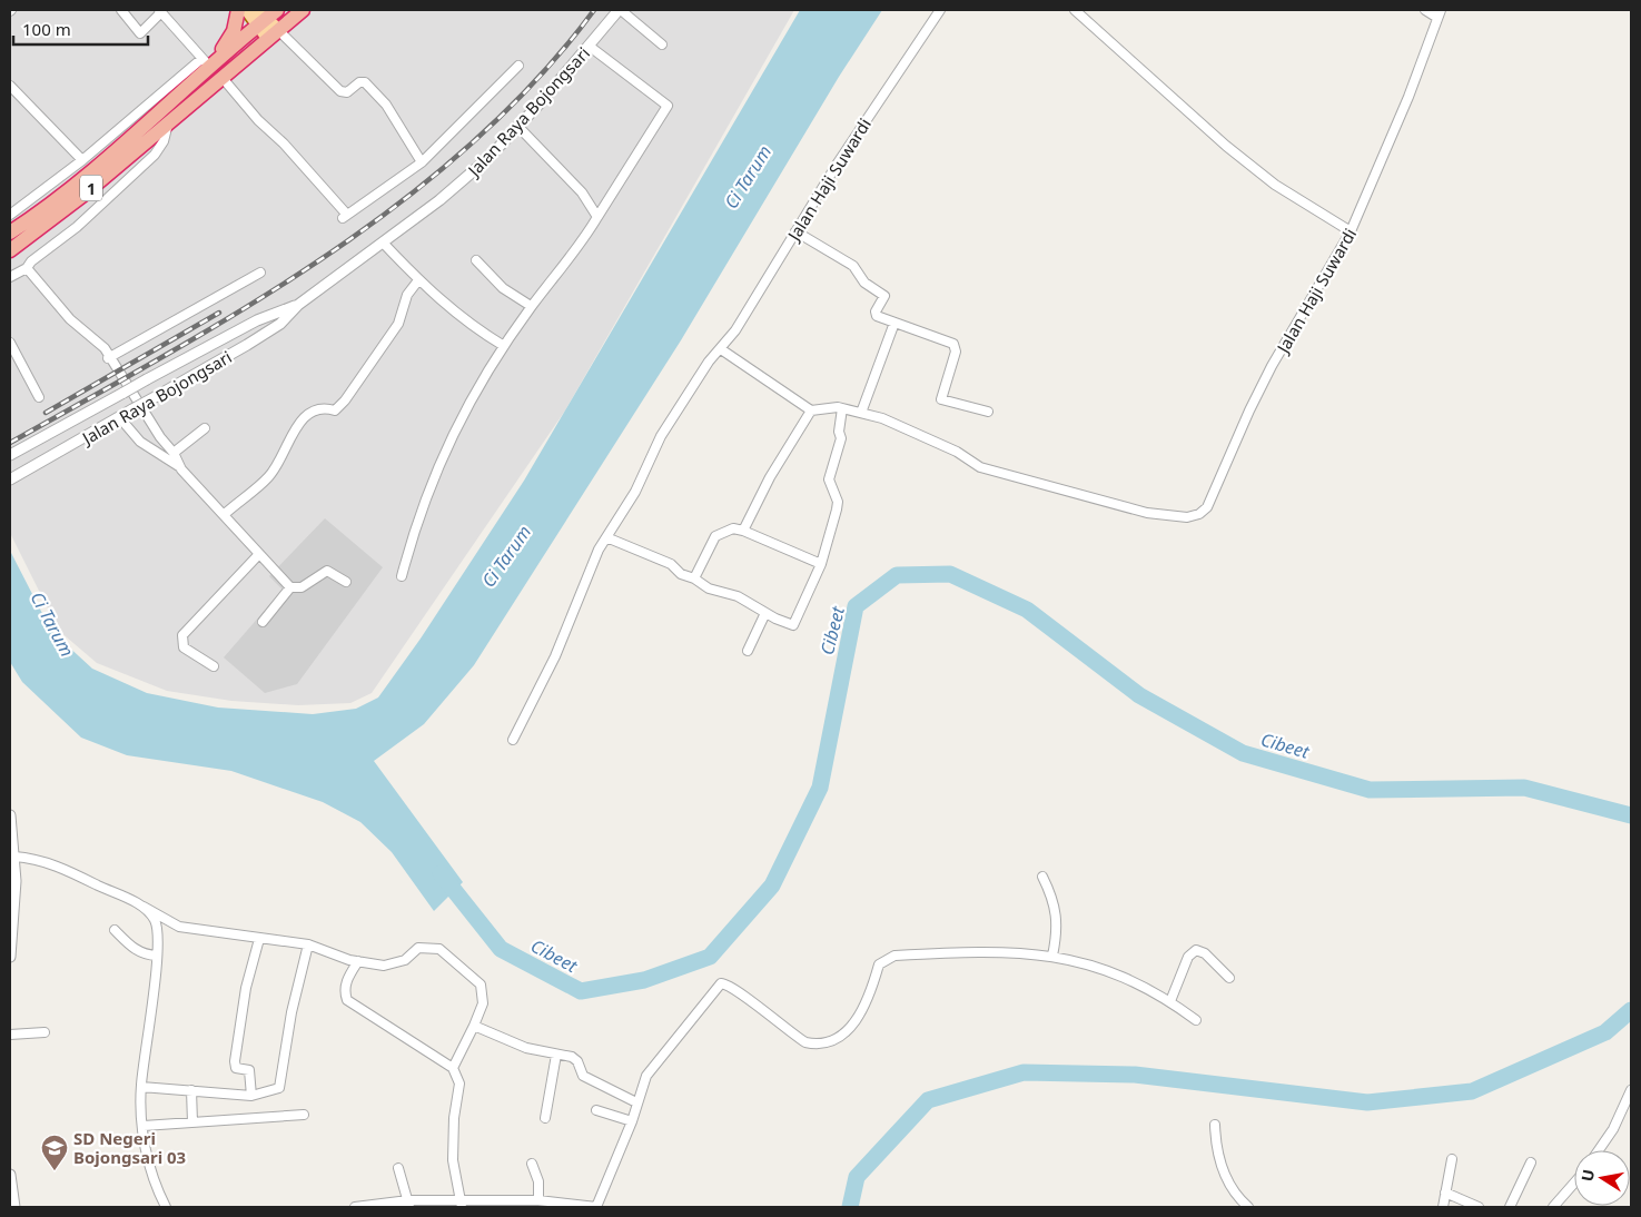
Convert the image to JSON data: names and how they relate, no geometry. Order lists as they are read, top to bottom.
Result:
{
  "streets": {
    "highway": ["1"],
    "street": ["Jalan Raya Bojongsari", "Jalan Haji Suwardi"]
  },
  "water": ["Ci Tarum", "Cibeet"],
  "places": {
    "school or university": ["SD Negeri Bojongsari 03"]
  },
  "scale_bar": "100 m",
  "north": "left"
}
